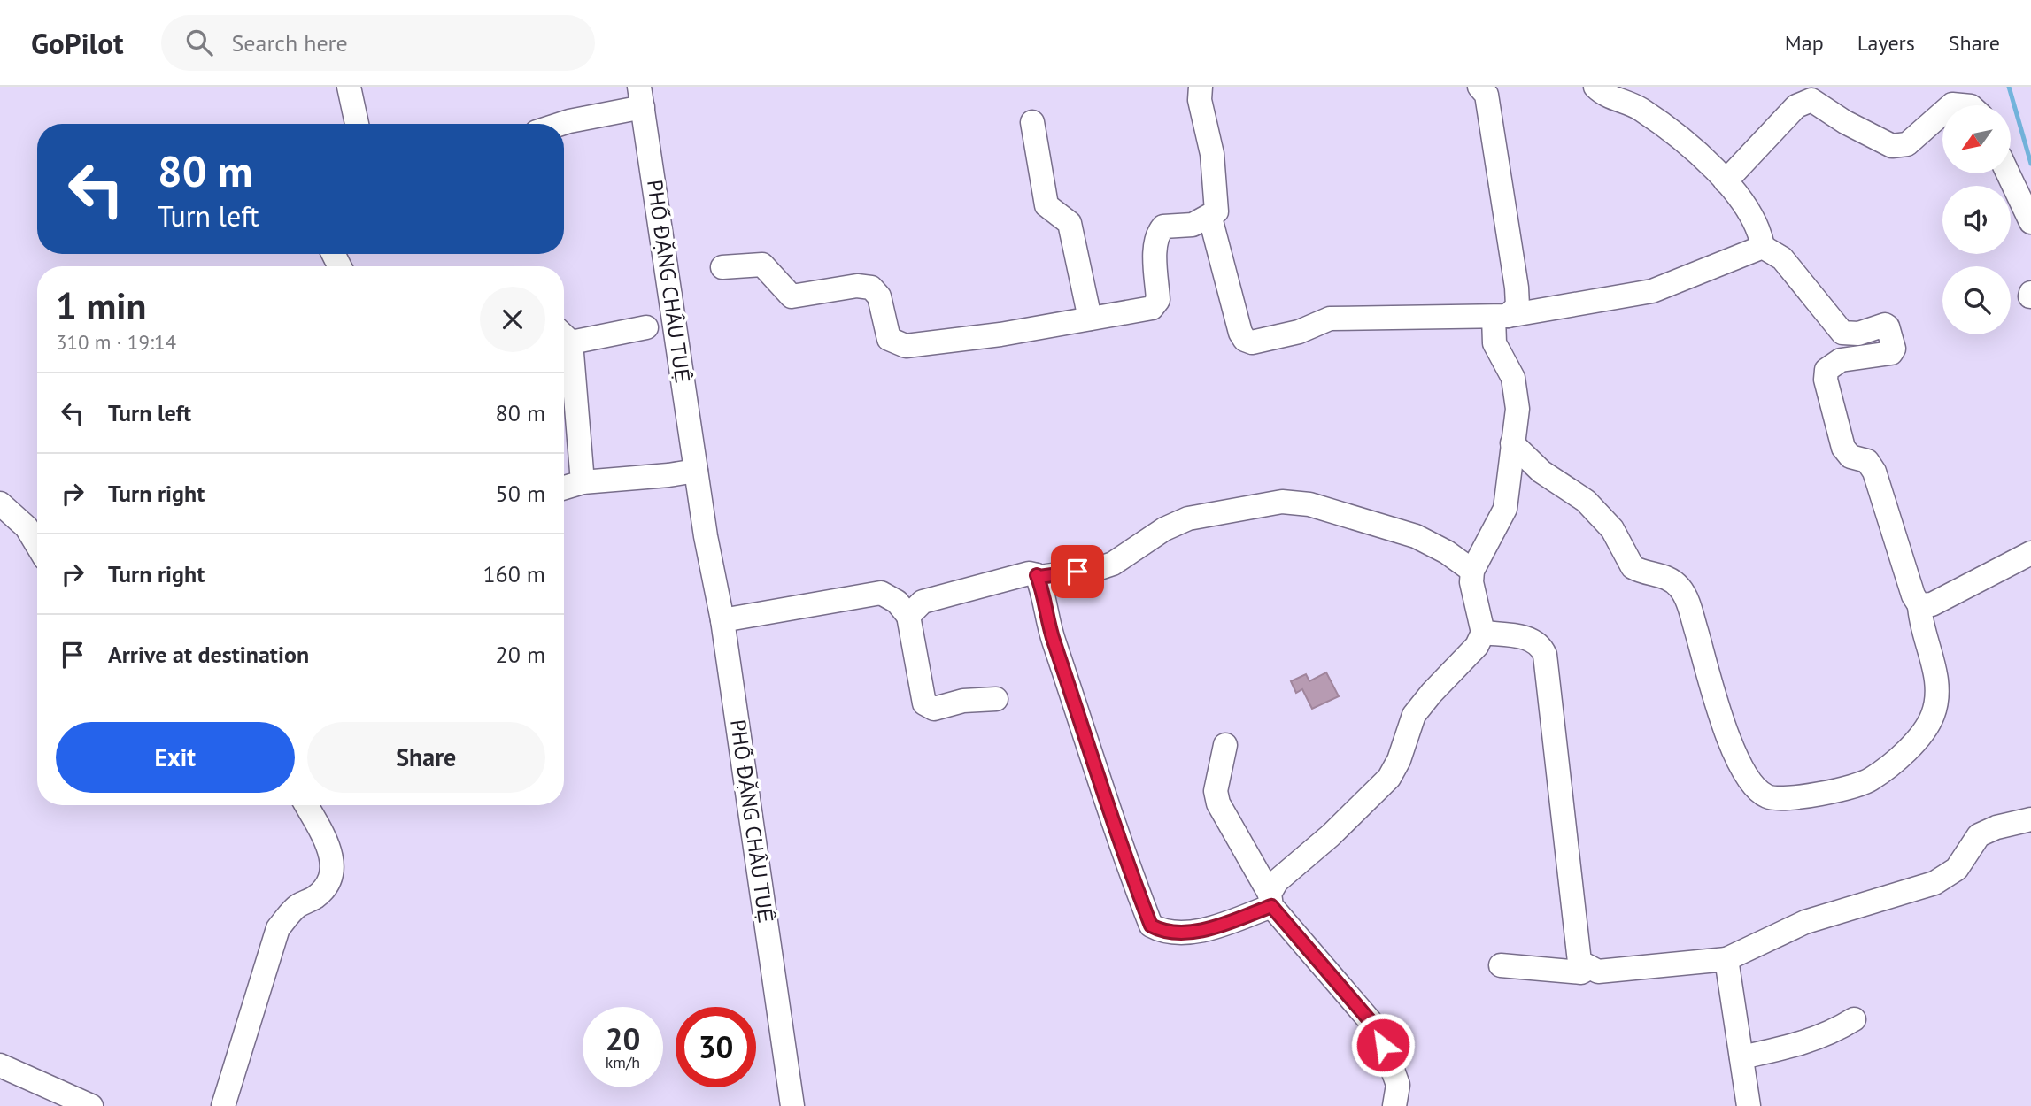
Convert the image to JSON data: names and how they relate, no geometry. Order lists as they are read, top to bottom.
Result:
{
  "streets": {
    "street": ["PHỐ ĐẶNG CHÂU TUỆ"]
  },
  "north": "bottom left",
  "page": {
    "header": "GoPilot",
    "search": "Search here",
    "nav": ["Map", "Layers", "Share"],
    "turn": ["80 m", "Turn left"],
    "heading": ["1 min", "310 m · 19:14"],
    "list": [
      {
        "name": "Turn left",
        "value": "80 m"
      },
      {
        "name": "Turn right",
        "value": "50 m"
      },
      {
        "name": "Turn right",
        "value": "160 m"
      },
      {
        "name": "Arrive at destination",
        "value": "20 m"
      }
    ],
    "buttons": ["Exit", "Share"],
    "speed": "20 km/h",
    "limit": "30"
  }
}
